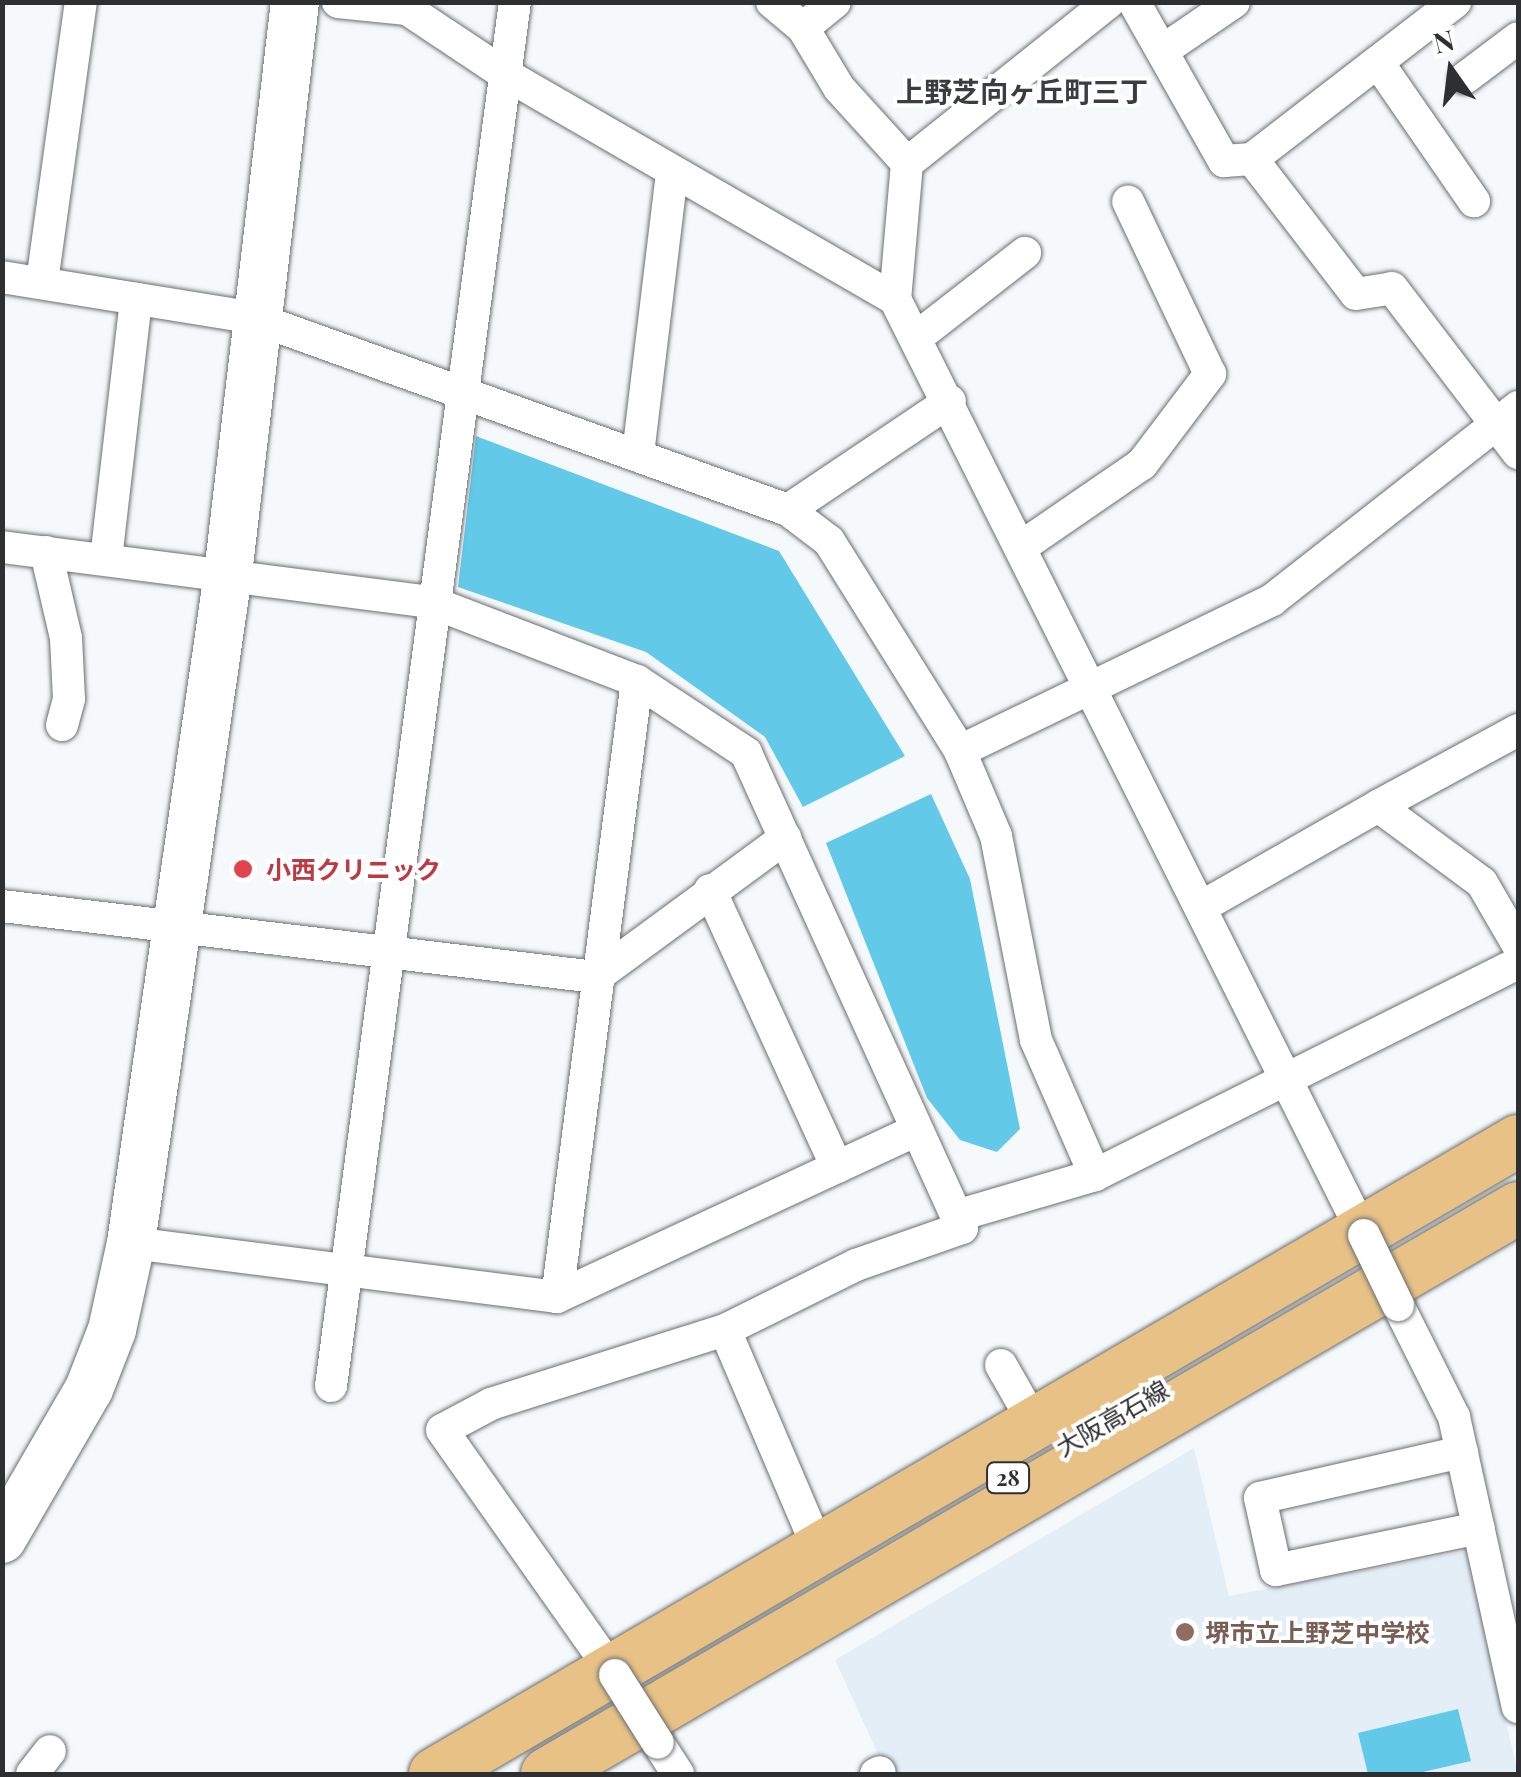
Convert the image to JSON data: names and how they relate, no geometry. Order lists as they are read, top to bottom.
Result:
{
  "streets": {
    "main road": ["大阪高石線", "28"]
  },
  "districts": ["上野芝向ヶ丘町三丁"],
  "places": ["小西クリニック", "堺市立上野芝中学校"],
  "north": "top"
}
